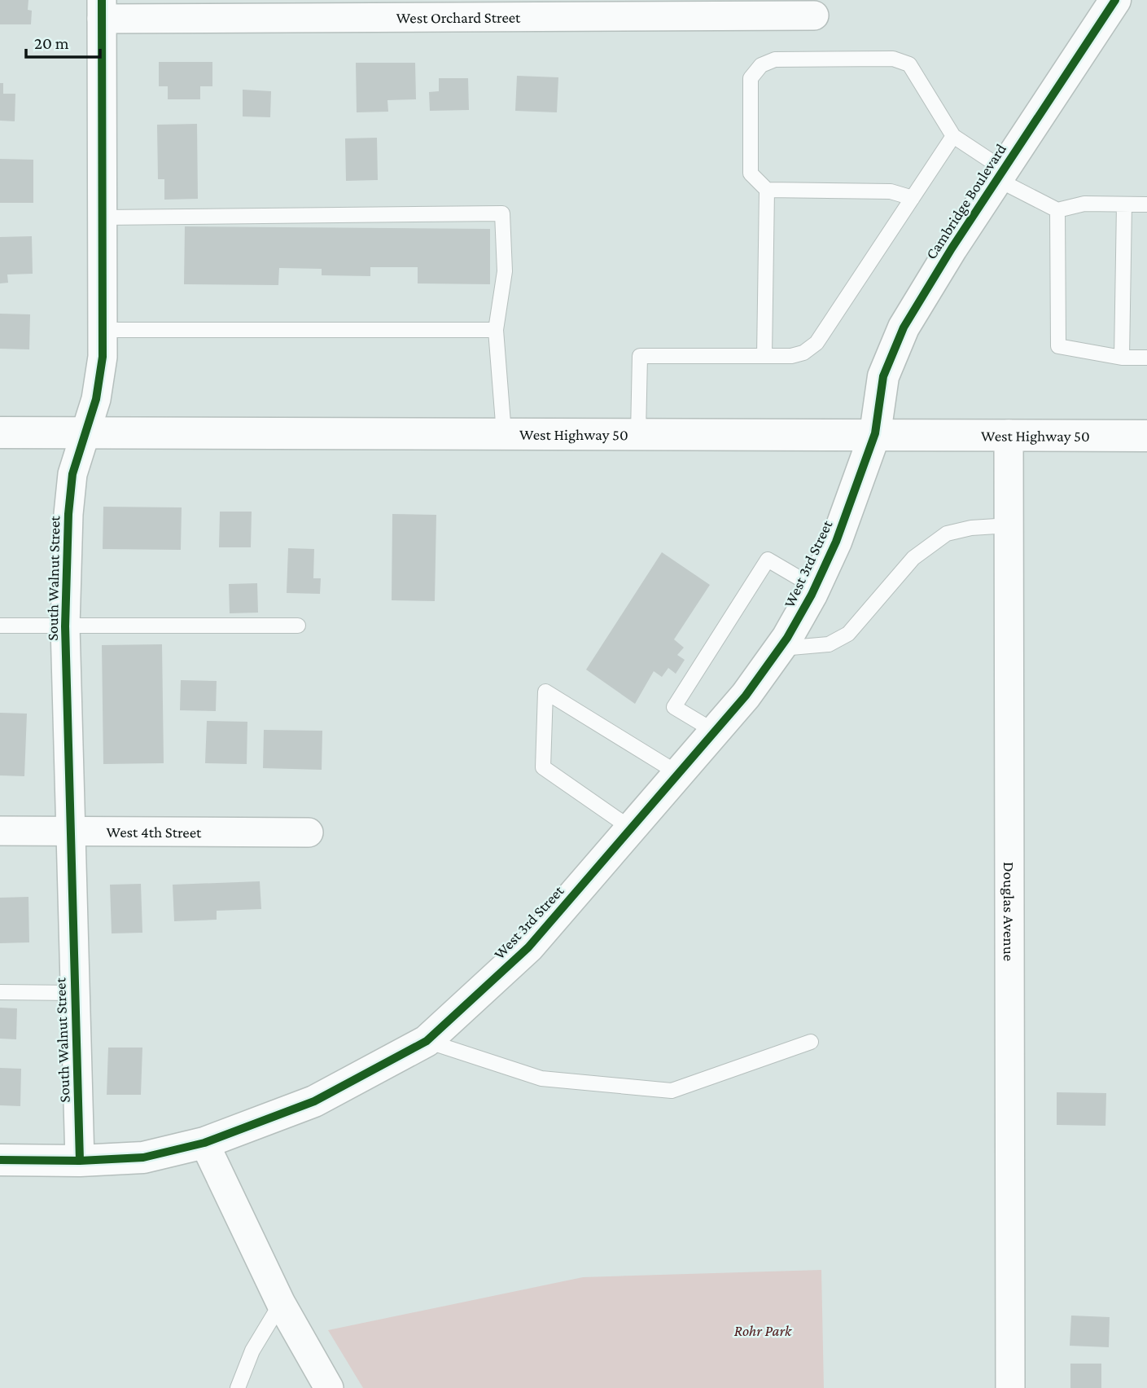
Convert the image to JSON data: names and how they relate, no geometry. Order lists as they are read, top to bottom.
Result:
{
  "streets": {
    "street": [
      "West Orchard Street",
      "Cambridge Boulevard",
      "West Highway 50",
      "West 3rd Street",
      "South Walnut Street",
      "West 4th Street",
      "Douglas Avenue"
    ]
  },
  "crossings": [
    ["West Orchard Street", "South Walnut Street"],
    ["Cambridge Boulevard", "West Highway 50"],
    ["Cambridge Boulevard", "West 3rd Street"],
    ["West Highway 50", "West 3rd Street"],
    ["West Highway 50", "South Walnut Street"],
    ["West Highway 50", "Douglas Avenue"],
    ["West 3rd Street", "South Walnut Street"],
    ["South Walnut Street", "West 4th Street"]
  ],
  "parks": ["Rohr Park"],
  "scale_bar": "20 m"
}
